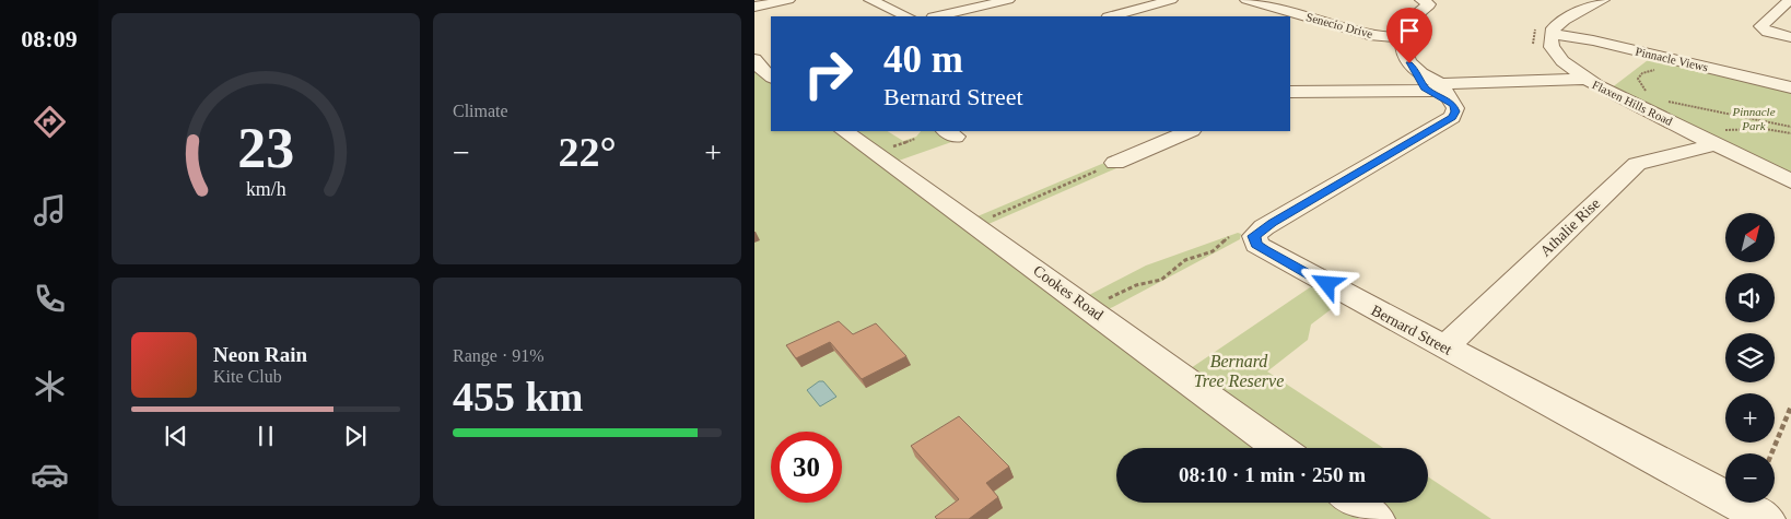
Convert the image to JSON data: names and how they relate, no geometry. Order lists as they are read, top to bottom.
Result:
{
  "streets": {
    "street": [
      "Senecio Drive",
      "Pinnacle Views",
      "Flaxen Hills Road",
      "Athalie Rise",
      "Cookes Road",
      "Bernard Street"
    ]
  },
  "crossings": [
    ["Pinnacle Views", "Flaxen Hills Road"],
    ["Flaxen Hills Road", "Athalie Rise"],
    ["Athalie Rise", "Bernard Street"]
  ],
  "parks": ["Pinnacle Park", "Bernard Tree Reserve"],
  "north": "top right",
  "page": {
    "tabs": "08:09",
    "tile": [
      "Climate",
      ["Range · 91%", "455 km"]
    ],
    "turn": ["40 m", "Bernard Street"],
    "heat": ["−", "22°", "+"],
    "map_buttons": ["+", "−"],
    "song": ["Neon Rain", "Kite Club"],
    "limit": "30",
    "trip": "08:10 · 1 min · 250 m",
    "gauge": ["23", "km/h"]
  }
}
